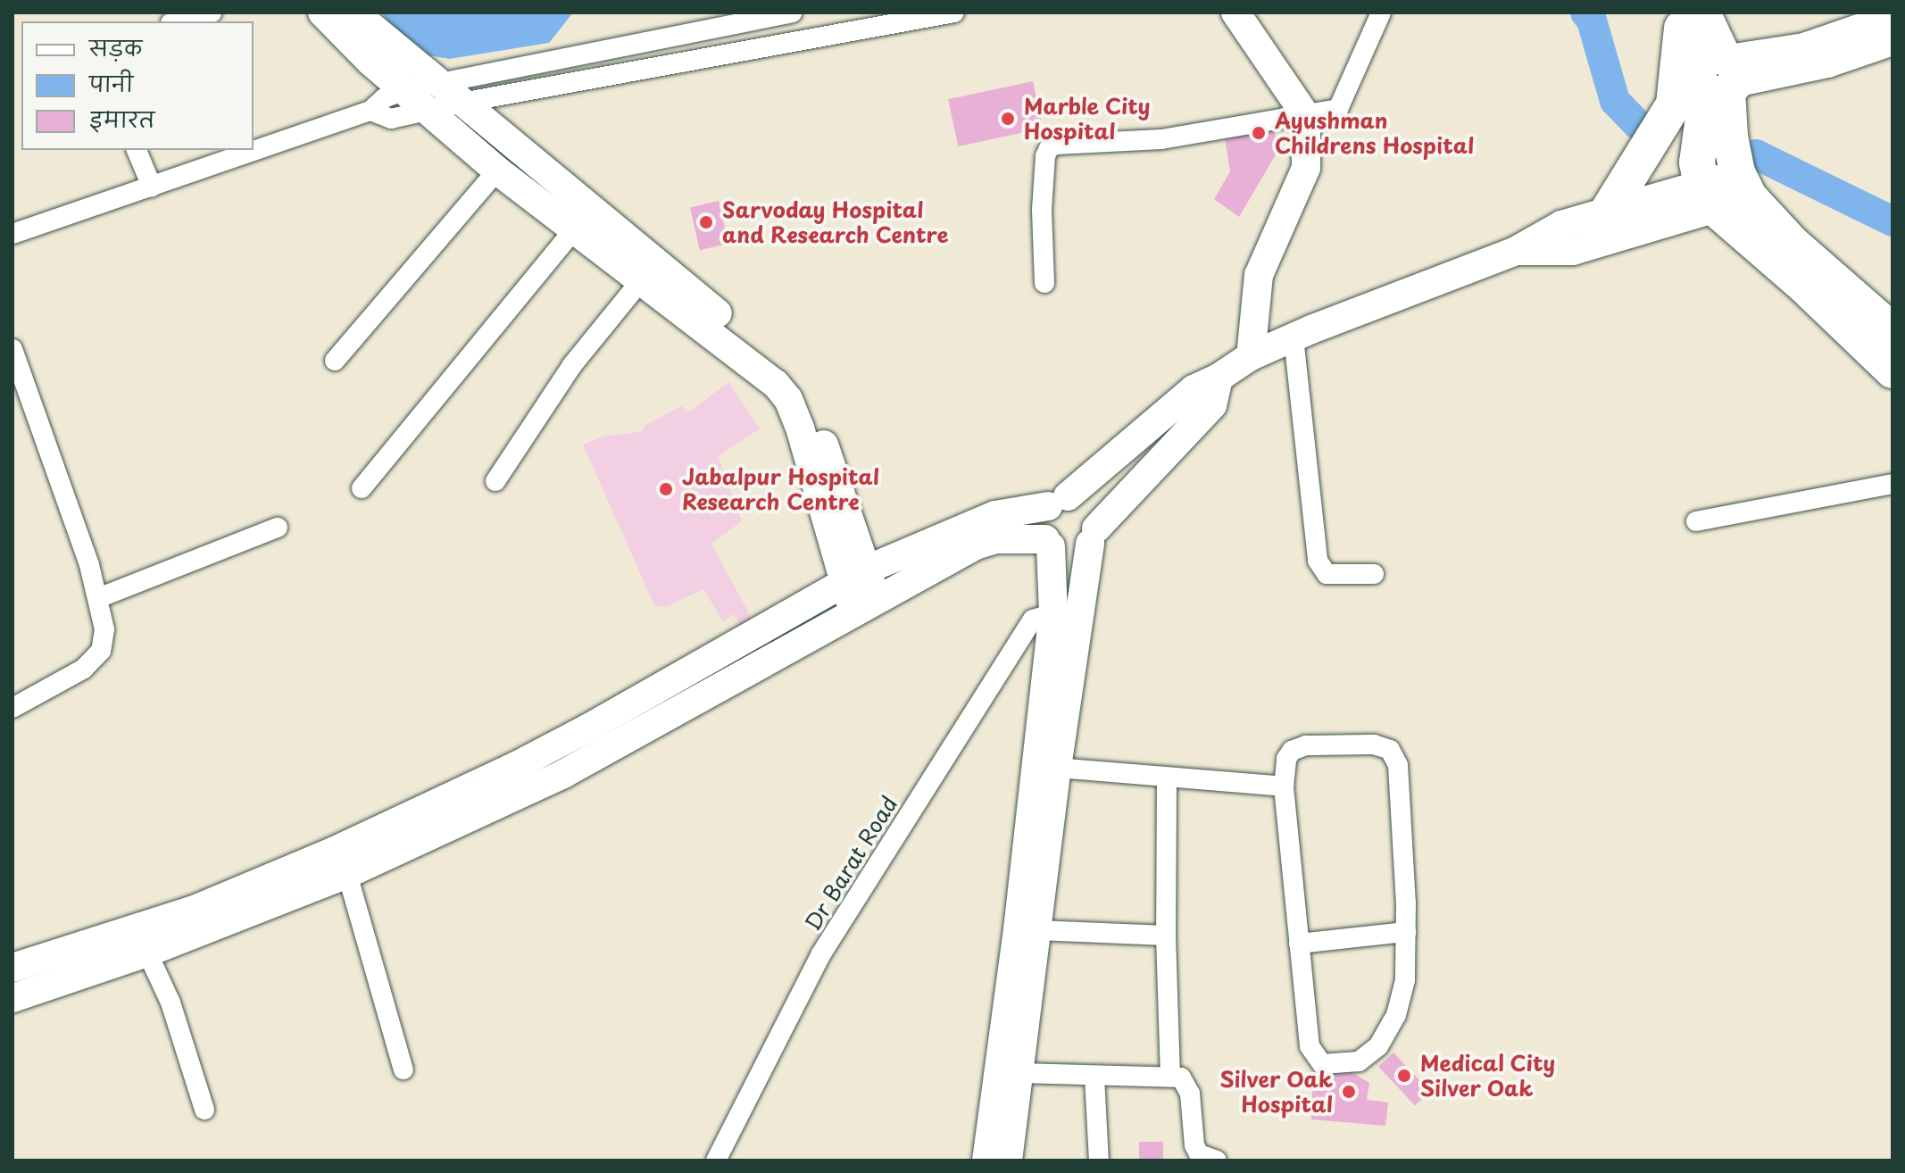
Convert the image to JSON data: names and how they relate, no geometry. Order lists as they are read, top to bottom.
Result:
{
  "streets": {
    "street": ["Dr Barat Road"]
  },
  "places": [
    "Marble City Hospital",
    "Ayushman Childrens Hospital",
    "Sarvoday Hospital and Research Centre",
    "Jabalpur Hospital Research Centre",
    "Medical City Silver Oak",
    "Silver Oak Hospital"
  ],
  "legend": ["सड़क", "पानी", "इमारत"]
}
